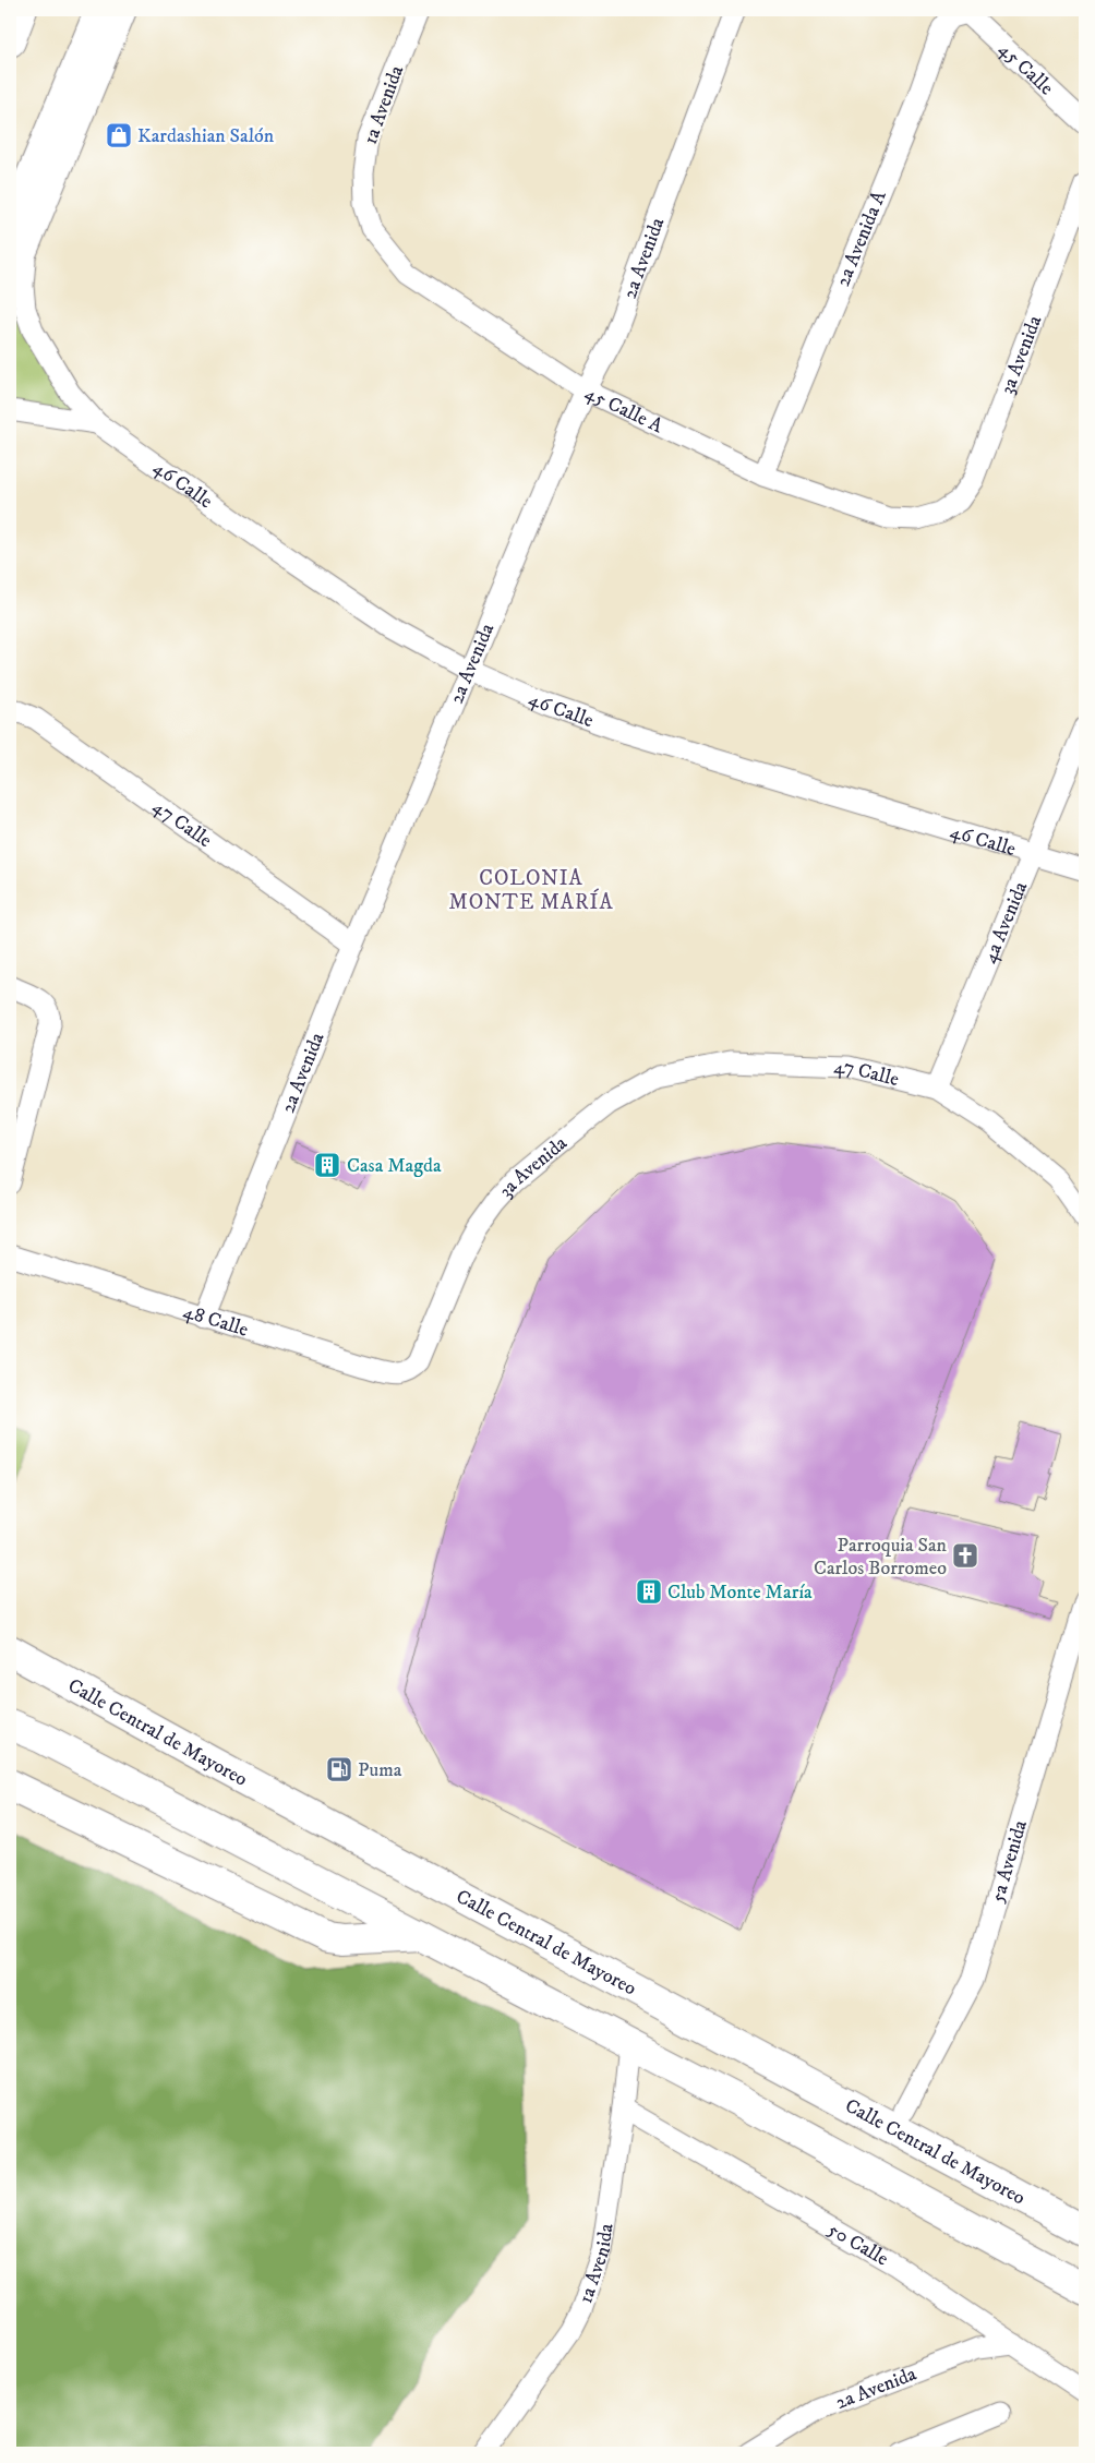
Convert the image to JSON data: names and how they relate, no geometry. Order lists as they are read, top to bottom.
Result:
{
  "streets": {
    "main road": ["Calle Central de Mayoreo"],
    "street": [
      "45 Calle",
      "1a Avenida",
      "2a Avenida A",
      "2a Avenida",
      "3a Avenida",
      "45 Calle A",
      "46 Calle",
      "47 Calle",
      "4a Avenida",
      "48 Calle",
      "5a Avenida",
      "50 Calle"
    ]
  },
  "crossings": [
    ["45 Calle", "2a Avenida A"],
    ["1a Avenida", "45 Calle A"],
    ["1a Avenida", "50 Calle"],
    ["2a Avenida A", "45 Calle A"],
    ["2a Avenida", "45 Calle A"],
    ["2a Avenida", "46 Calle"],
    ["2a Avenida", "47 Calle"],
    ["2a Avenida", "48 Calle"],
    ["2a Avenida", "50 Calle"],
    ["3a Avenida", "45 Calle A"],
    ["3a Avenida", "47 Calle"],
    ["3a Avenida", "48 Calle"],
    ["46 Calle", "4a Avenida"],
    ["47 Calle", "4a Avenida"]
  ],
  "districts": ["COLONIA MONTE MARÍA"],
  "places": {
    "shop": ["Kardashian Salón"],
    "building": ["Casa Magda", "Club Monte María"],
    "church": ["Parroquia San Carlos Borromeo"],
    "fuel station": ["Puma"]
  }
}
